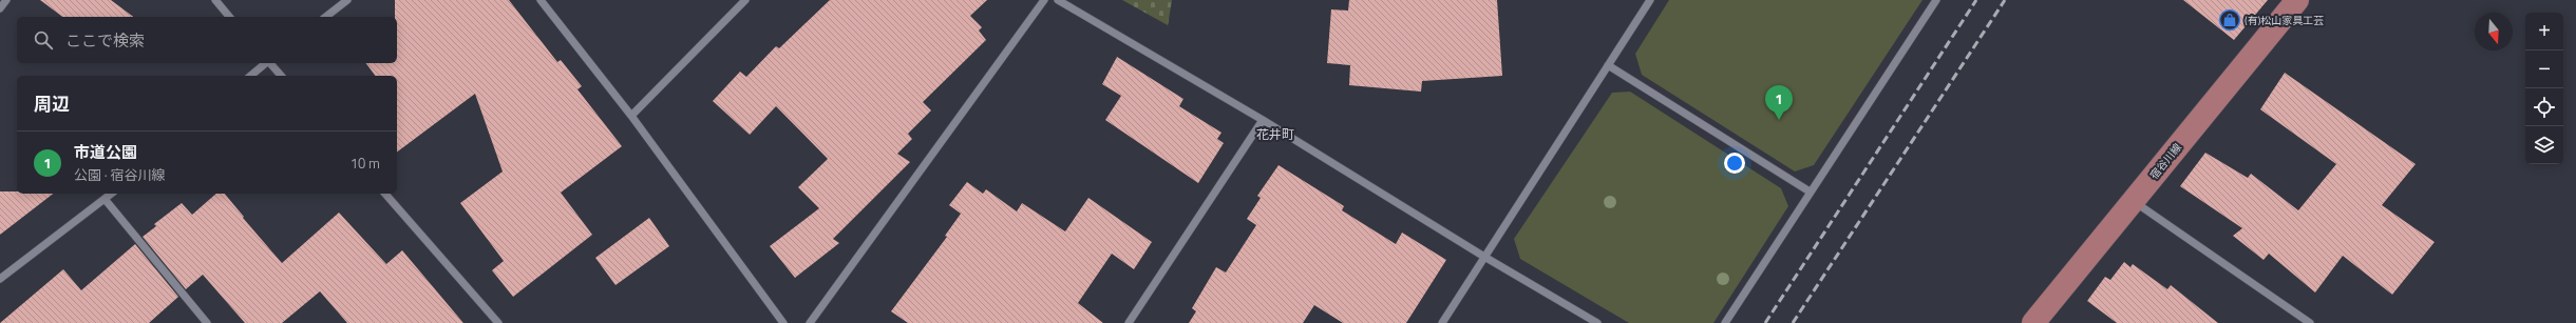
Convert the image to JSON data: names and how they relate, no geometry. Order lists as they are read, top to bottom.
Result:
{
  "streets": {
    "main road": ["宿谷川線"]
  },
  "districts": ["花井町"],
  "places": {
    "shop": ["(有)松山家具工芸"]
  },
  "north": "bottom",
  "page": {
    "map_buttons": ["+", "−"],
    "search": "ここで検索",
    "heading": "周辺",
    "pins": "1",
    "list": [
      {
        "mark": "1",
        "name": "市道公園",
        "note": "公園 · 宿谷川線",
        "value": "10 m"
      }
    ]
  }
}
